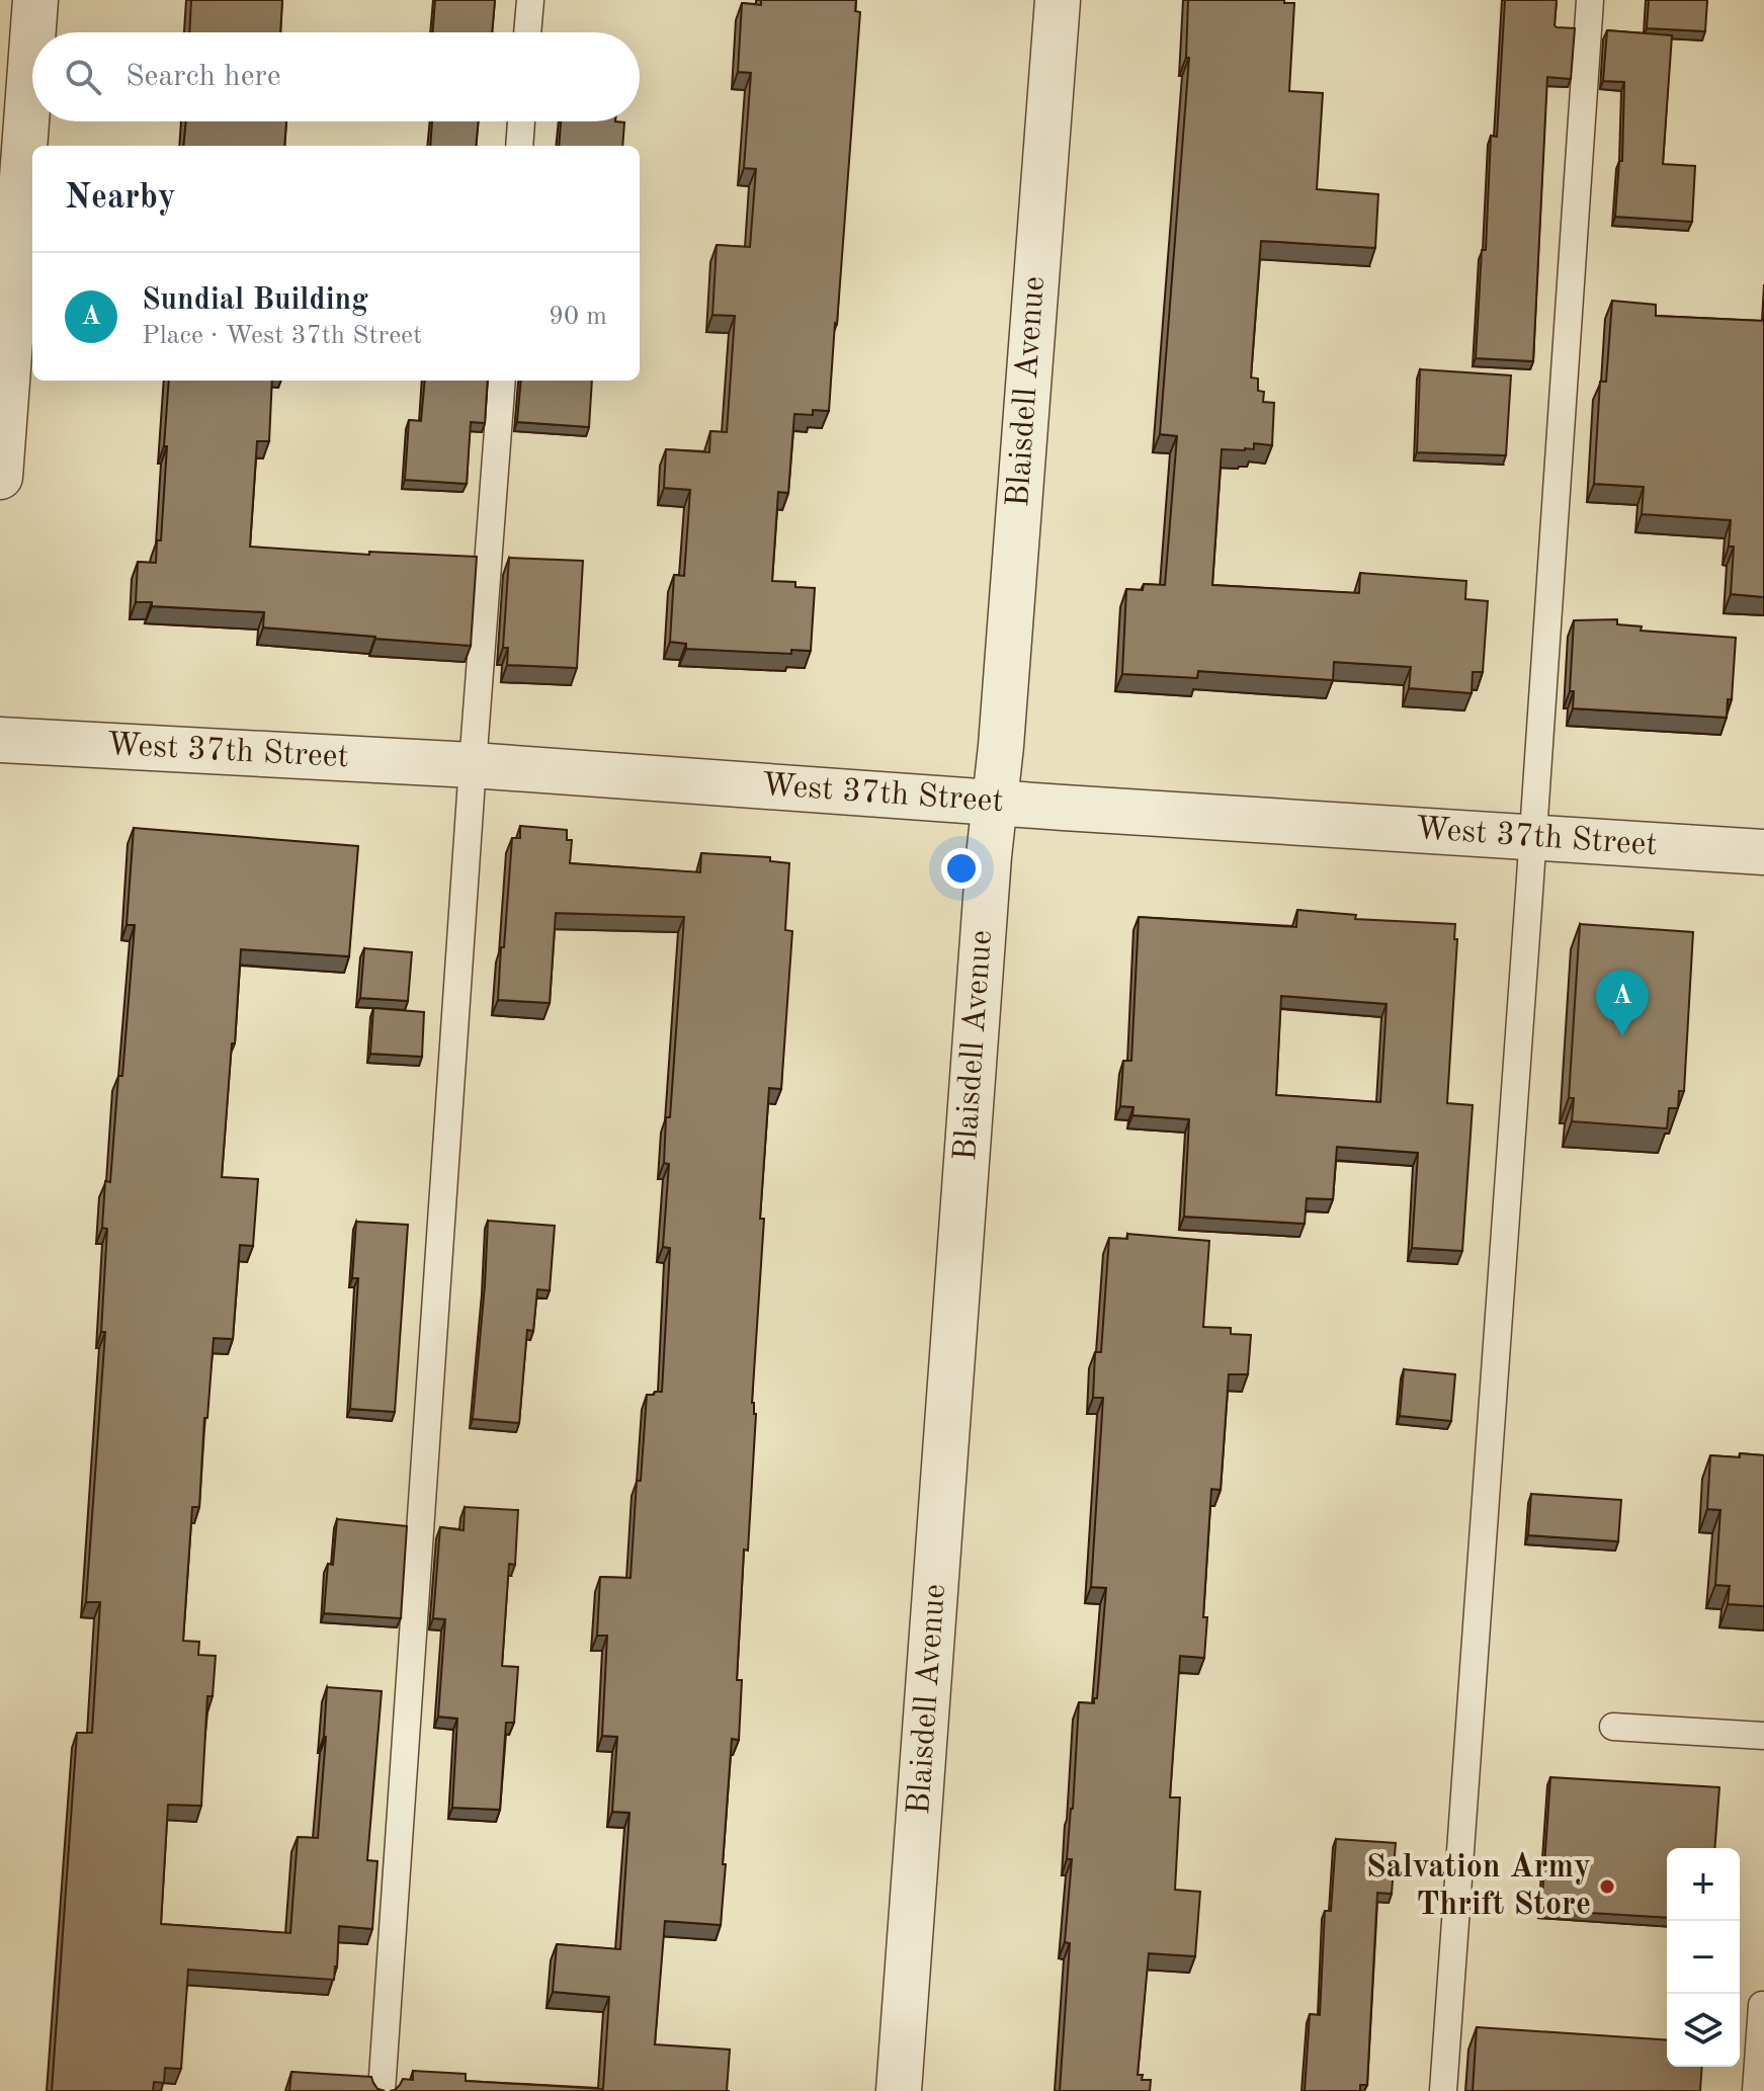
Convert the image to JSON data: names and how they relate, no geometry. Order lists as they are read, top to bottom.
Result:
{
  "streets": {
    "street": ["Blaisdell Avenue", "West 37th Street"]
  },
  "crossings": [
    ["Blaisdell Avenue", "West 37th Street"]
  ],
  "places": ["Salvation Army Thrift Store"],
  "page": {
    "search": "Search here",
    "heading": "Nearby",
    "list": [
      {
        "mark": "A",
        "name": "Sundial Building",
        "note": "Place · West 37th Street",
        "value": "90 m"
      }
    ],
    "pins": "A",
    "map_buttons": ["+", "−"]
  }
}
